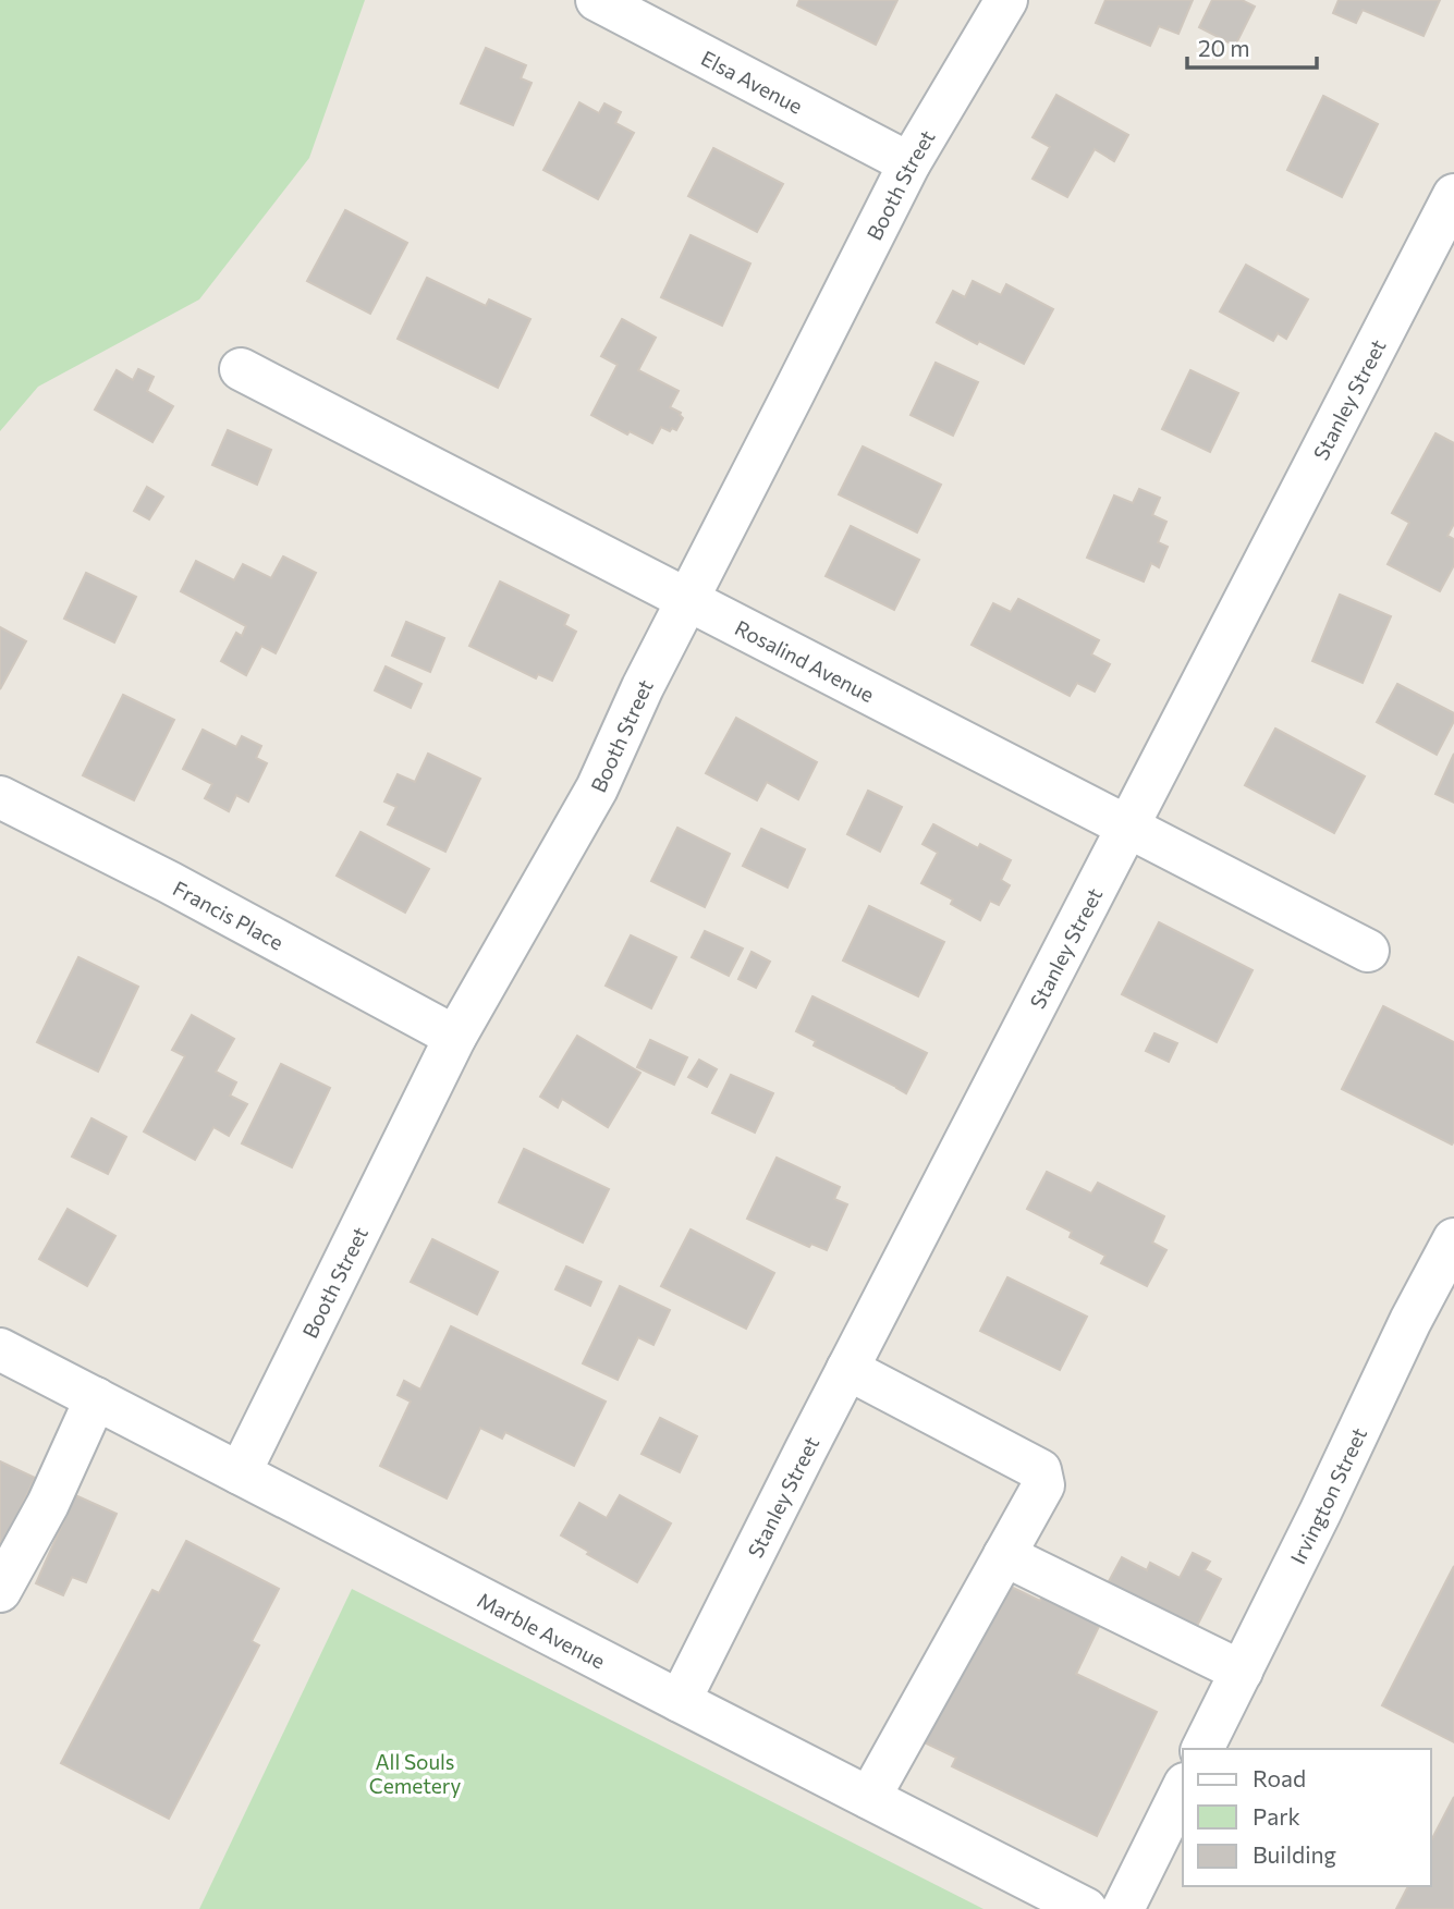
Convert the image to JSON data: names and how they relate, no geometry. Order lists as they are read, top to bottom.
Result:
{
  "streets": {
    "street": [
      "Elsa Avenue",
      "Booth Street",
      "Stanley Street",
      "Rosalind Avenue",
      "Francis Place",
      "Irvington Street",
      "Marble Avenue"
    ]
  },
  "crossings": [
    ["Elsa Avenue", "Booth Street"],
    ["Booth Street", "Rosalind Avenue"],
    ["Booth Street", "Francis Place"],
    ["Booth Street", "Marble Avenue"],
    ["Stanley Street", "Rosalind Avenue"],
    ["Stanley Street", "Marble Avenue"]
  ],
  "parks": ["All Souls Cemetery"],
  "legend": ["Road", "Park", "Building"],
  "scale_bar": "20 m"
}
